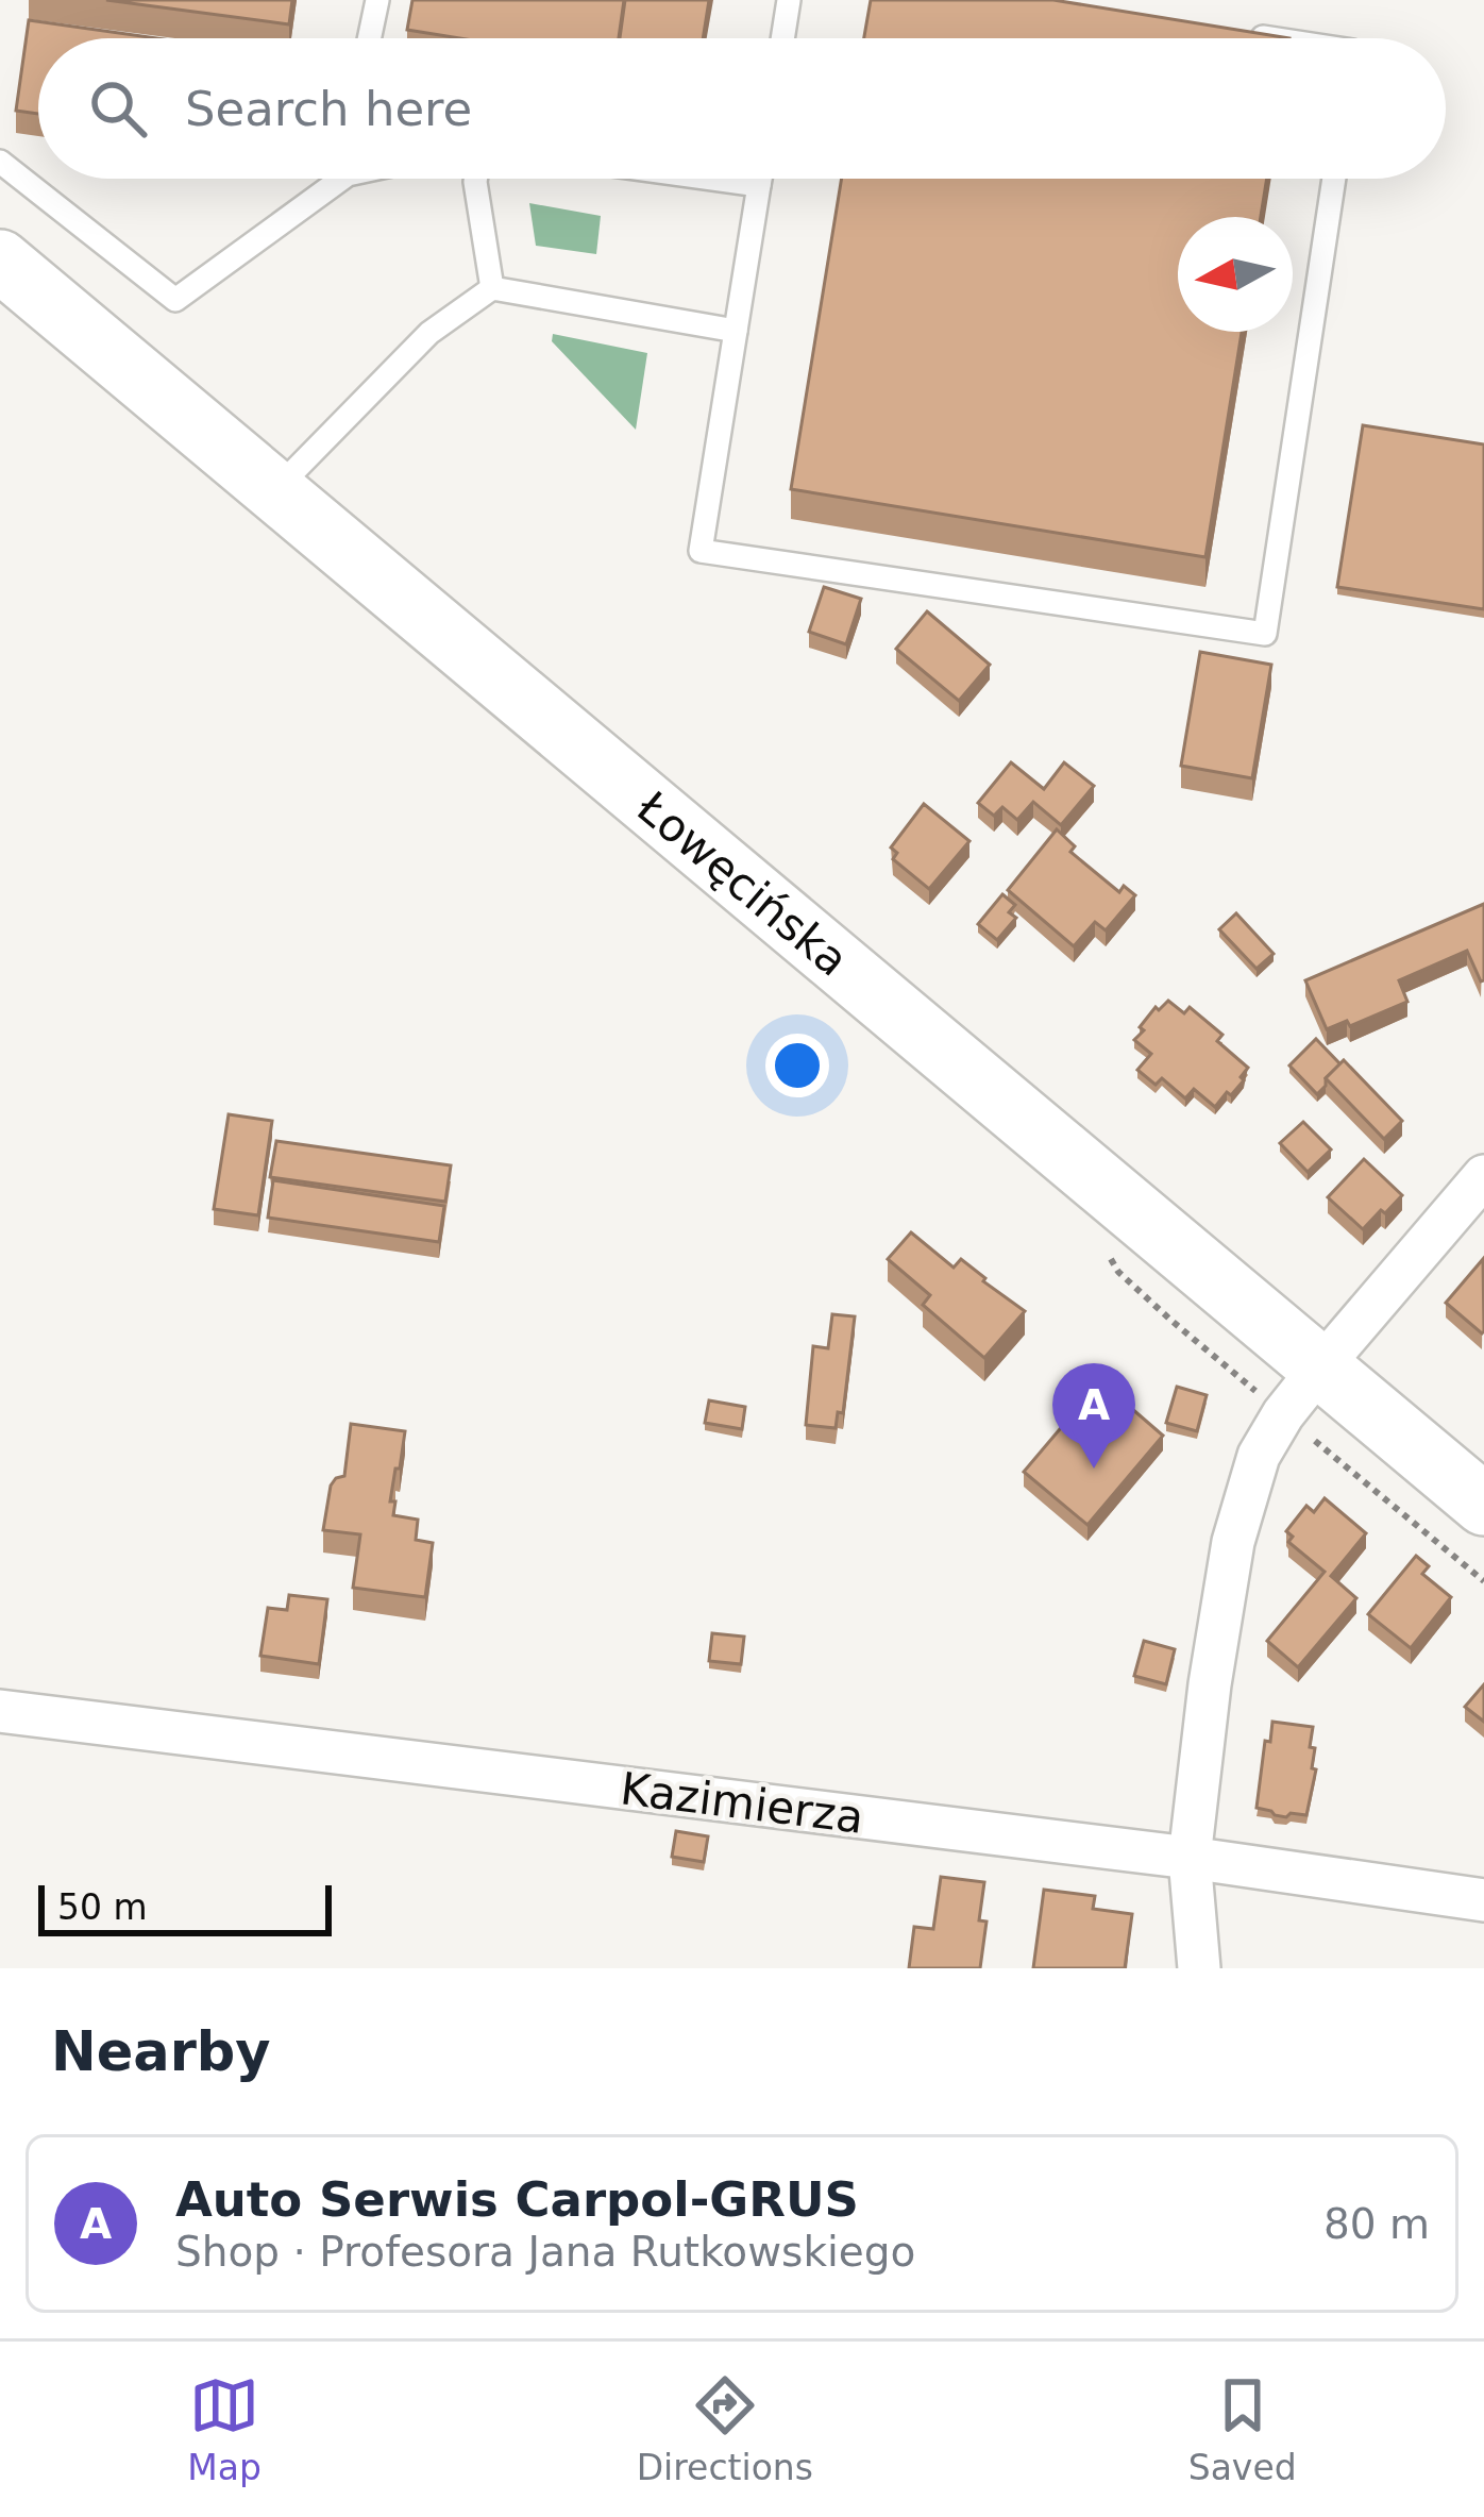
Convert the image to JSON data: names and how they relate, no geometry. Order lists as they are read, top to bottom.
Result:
{
  "streets": {
    "street": ["Łowęcińska", "Kazimierza"]
  },
  "scale_bar": "50 m",
  "north": "left",
  "page": {
    "search": "Search here",
    "pins": "A",
    "scale": "50 m",
    "heading": "Nearby",
    "list": [
      {
        "mark": "A",
        "name": "Auto Serwis Carpol-GRUS",
        "note": "Shop · Profesora Jana Rutkowskiego",
        "value": "80 m"
      }
    ],
    "nav": ["Map", "Directions", "Saved"]
  }
}
